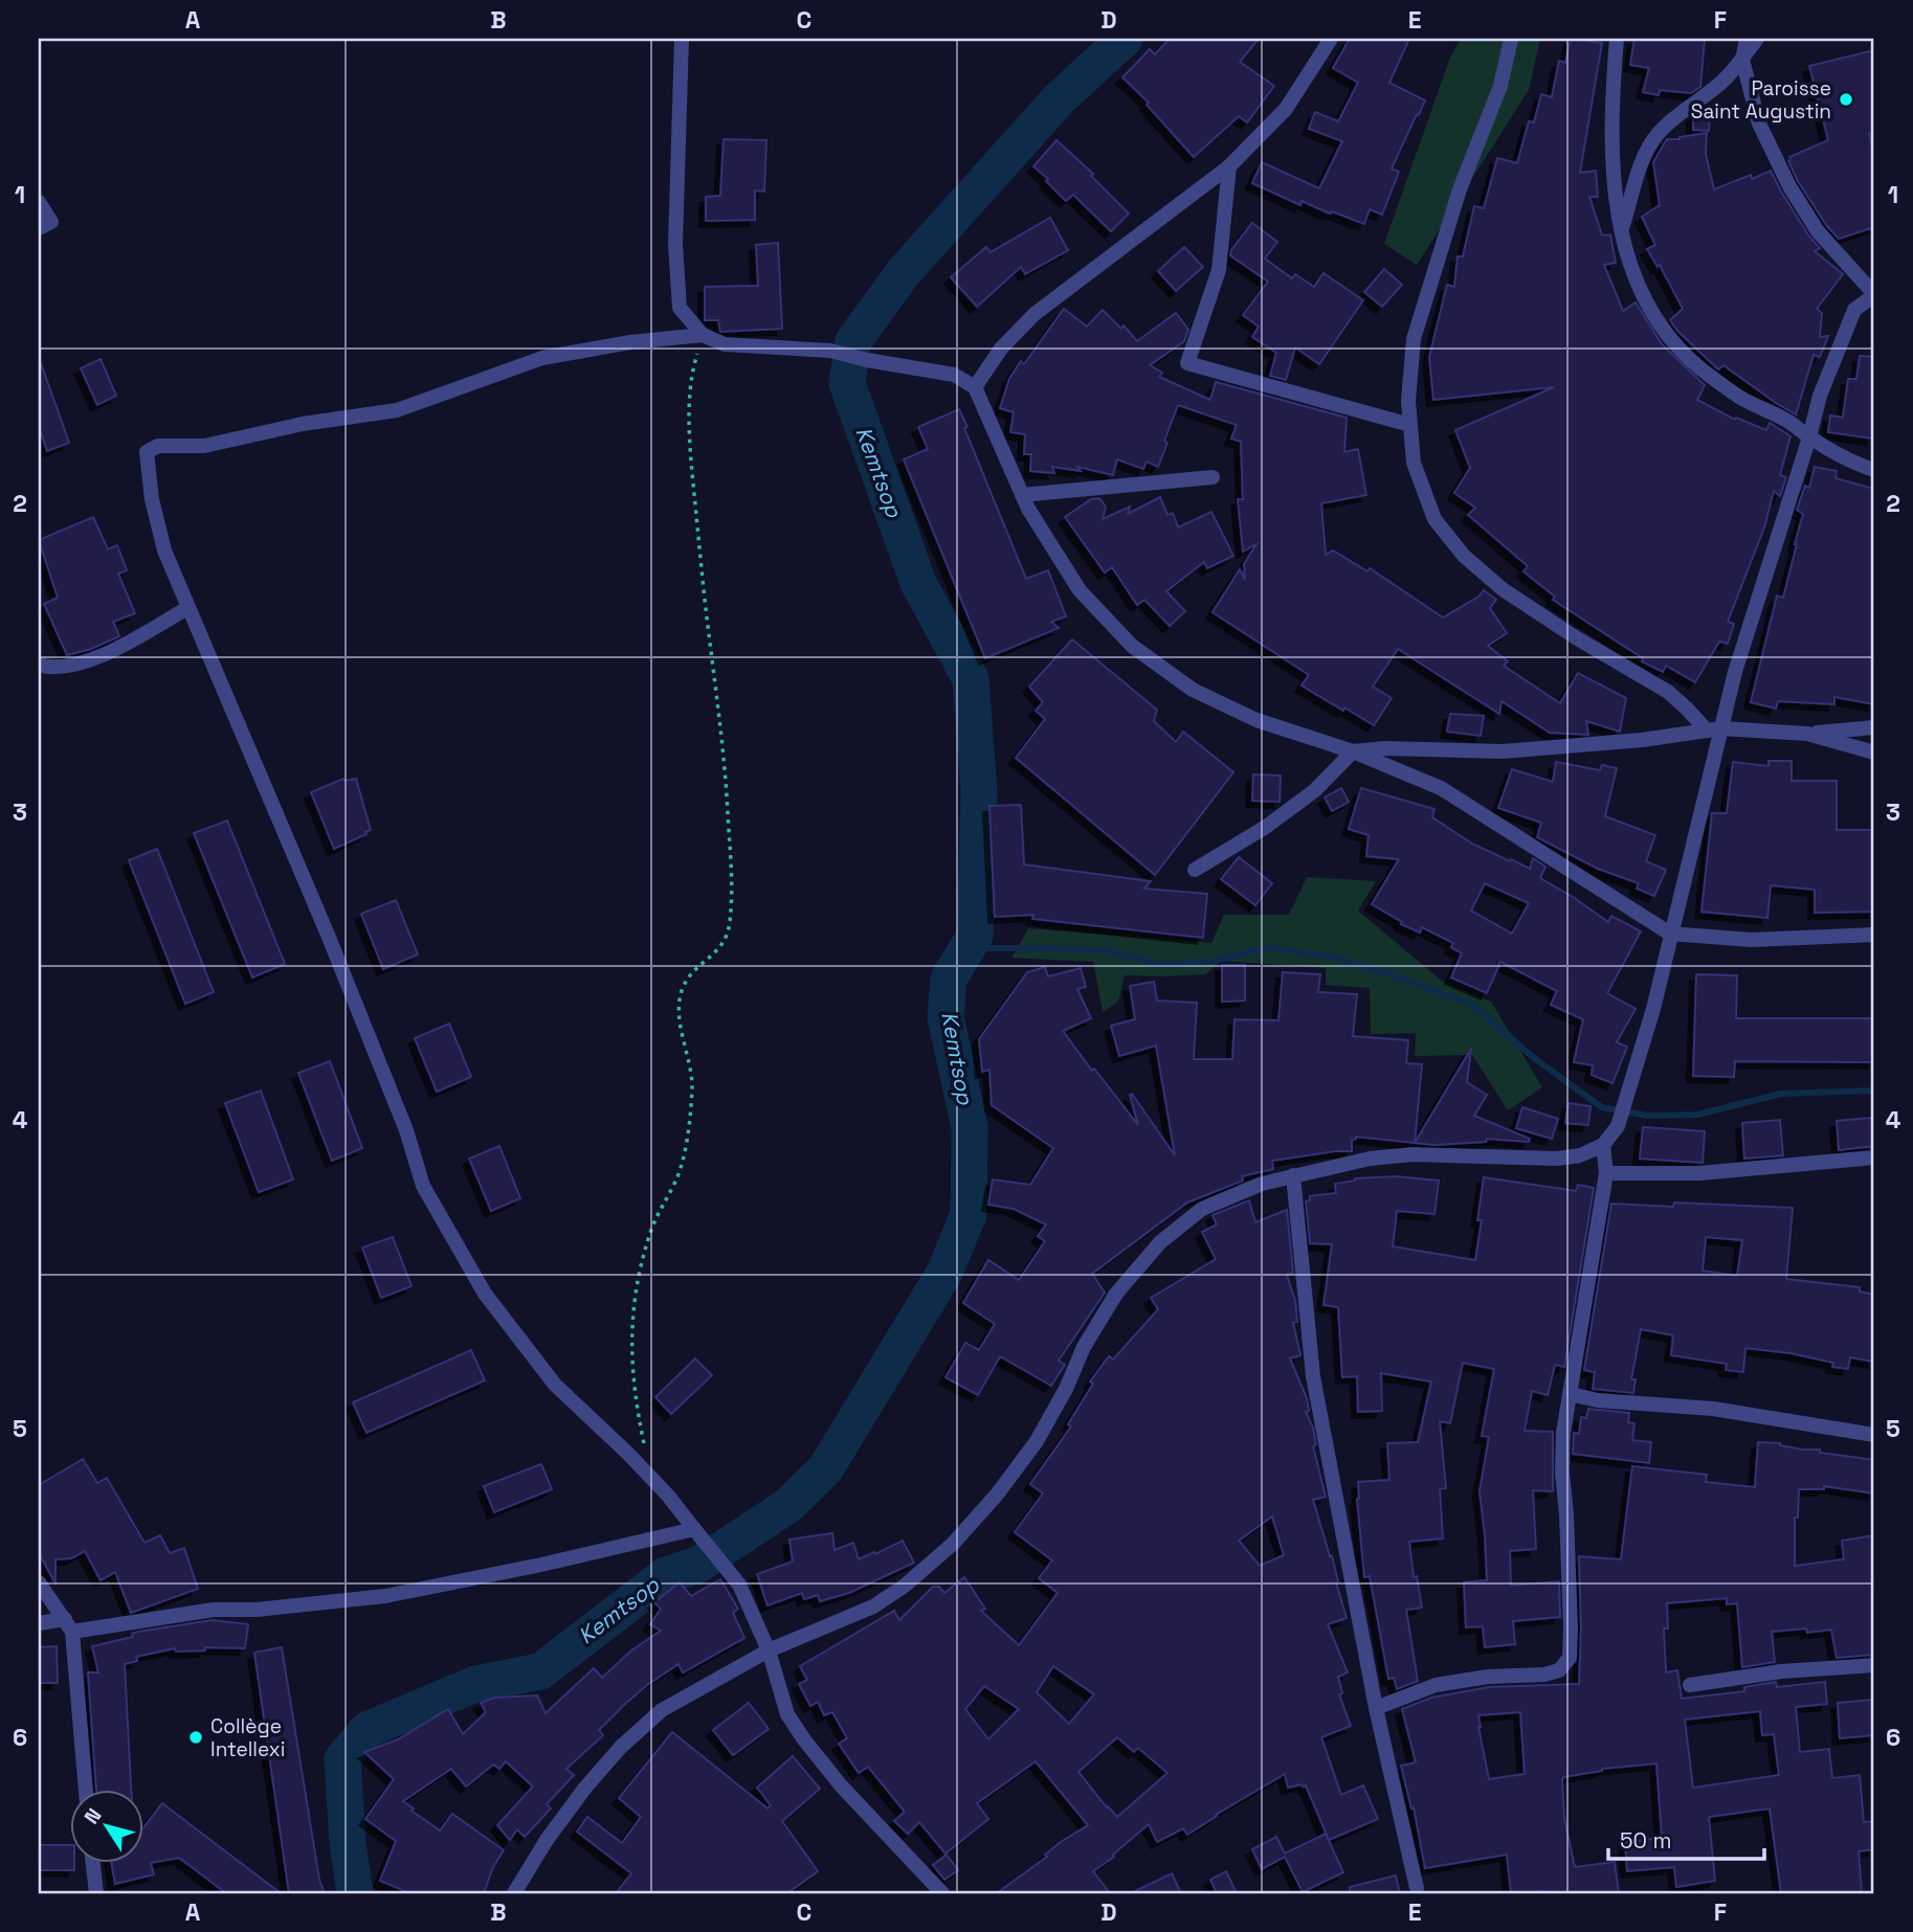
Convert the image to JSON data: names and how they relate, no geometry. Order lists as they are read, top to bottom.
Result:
{
  "water": ["Kemtsop"],
  "places": ["Paroisse Saint Augustin", "Collège Intellexi"],
  "scale_bar": "50 m",
  "north": "top left",
  "grid": {
    "columns": [
      "A",
      "B",
      "C",
      "D",
      "E",
      "F"
    ],
    "rows": [
      "1",
      "2",
      "3",
      "4",
      "5",
      "6"
    ]
  }
}
